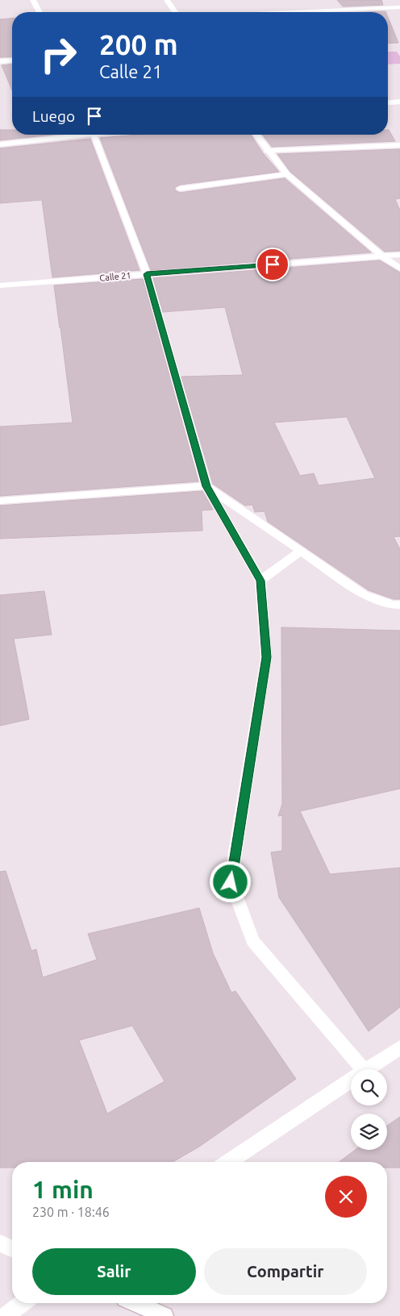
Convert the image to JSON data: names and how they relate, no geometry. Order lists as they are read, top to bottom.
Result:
{
  "streets": {
    "street": ["Calle 21"]
  },
  "page": {
    "turn": ["200 m", "Calle 21"],
    "then": "Luego",
    "heading": ["1 min", "230 m · 18:46"],
    "buttons": ["Salir", "Compartir"]
  }
}
